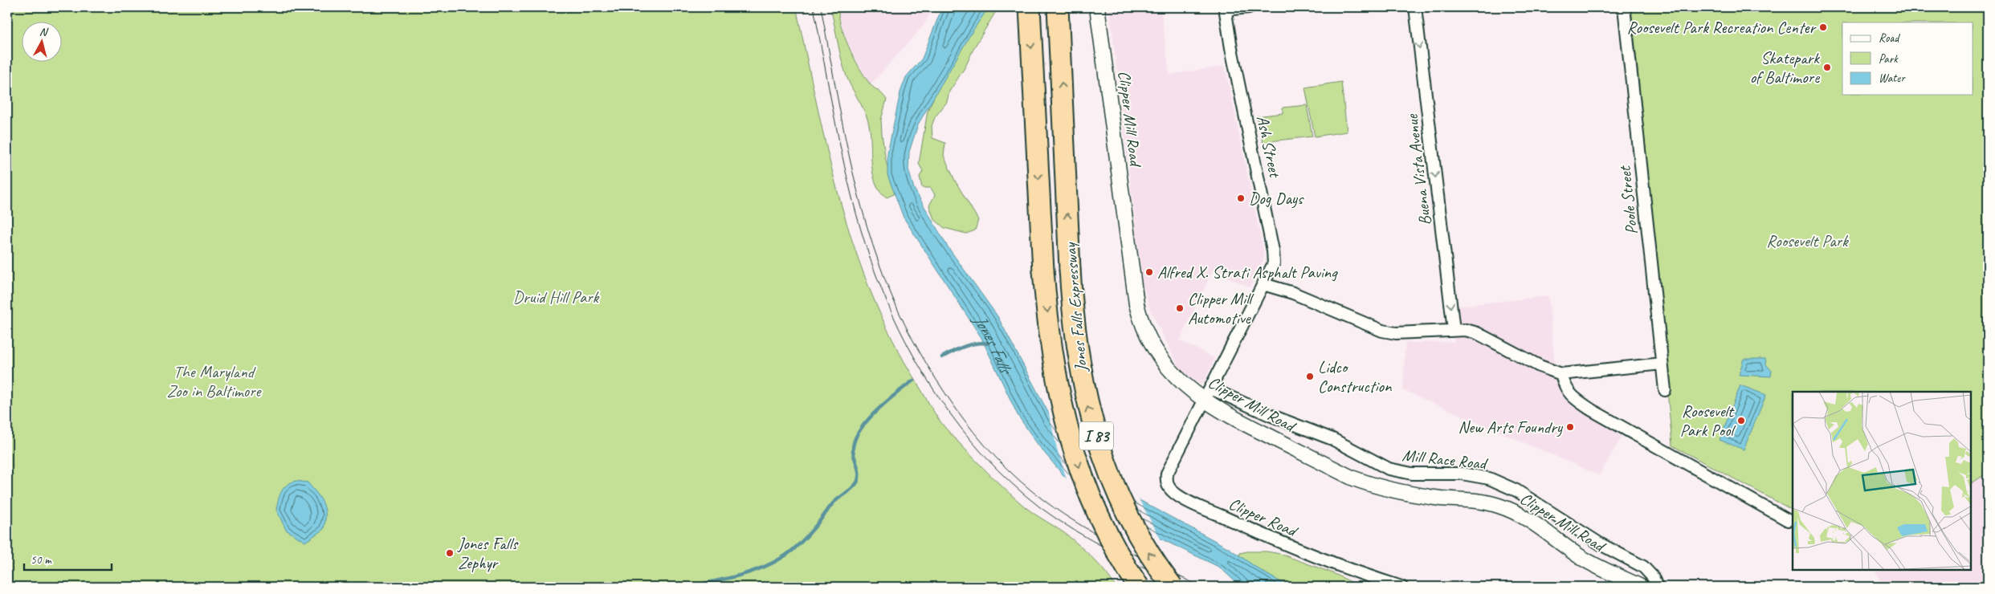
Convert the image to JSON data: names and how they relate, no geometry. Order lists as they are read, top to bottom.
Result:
{
  "streets": {
    "highway": ["Jones Falls Expressway", "I 83"],
    "street": [
      "Clipper Mill Road",
      "Ash Street",
      "Buena Vista Avenue",
      "Poole Street",
      "Mill Race Road",
      "Clipper Road"
    ]
  },
  "crossings": [
    ["Clipper Mill Road", "Ash Street"],
    ["Ash Street", "Mill Race Road"],
    ["Ash Street", "Clipper Road"]
  ],
  "one_way": ["Buena Vista Avenue"],
  "water": ["Jones Falls"],
  "parks": ["Roosevelt Park", "Druid Hill Park", "The Maryland Zoo in Baltimore"],
  "places": [
    "Roosevelt Park Recreation Center",
    "Skatepark of Baltimore",
    "Dog Days",
    "Alfred X. Strati Asphalt Paving",
    "Clipper Mill Automotive",
    "Lidco Construction",
    "Roosevelt Park Pool",
    "New Arts Foundry",
    "Jones Falls Zephyr"
  ],
  "legend": ["Road", "Park", "Water"],
  "scale_bar": "50 m",
  "north": "top"
}
